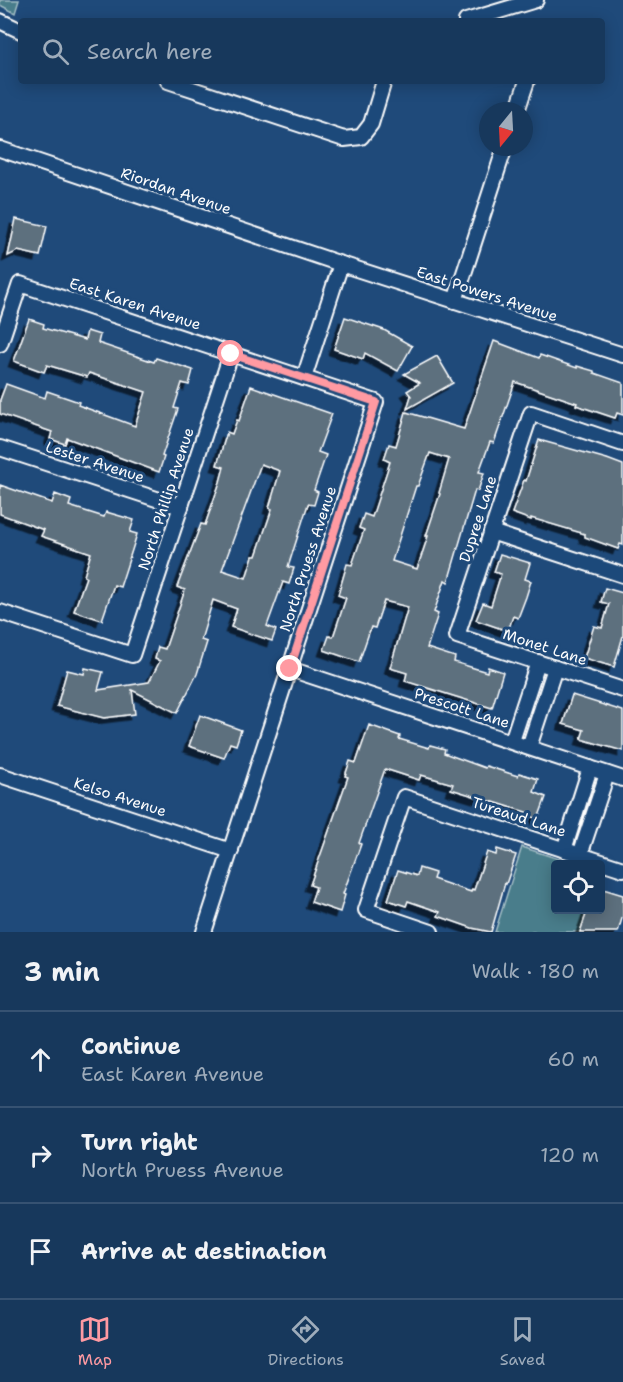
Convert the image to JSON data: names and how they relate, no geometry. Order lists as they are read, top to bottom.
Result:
{
  "streets": {
    "street": [
      "Riordan Avenue",
      "East Powers Avenue",
      "East Karen Avenue",
      "Lester Avenue",
      "North Phillip Avenue",
      "Dupree Lane",
      "North Pruess Avenue",
      "Monet Lane",
      "Prescott Lane",
      "Kelso Avenue",
      "Tureaud Lane"
    ]
  },
  "crossings": [
    ["Riordan Avenue", "East Powers Avenue"],
    ["East Karen Avenue", "North Phillip Avenue"],
    ["East Karen Avenue", "North Pruess Avenue"],
    ["Lester Avenue", "North Phillip Avenue"],
    ["Dupree Lane", "Monet Lane"],
    ["North Pruess Avenue", "Prescott Lane"],
    ["North Pruess Avenue", "Kelso Avenue"]
  ],
  "north": "bottom",
  "page": {
    "search": "Search here",
    "heading": ["3 min", "Walk · 180 m"],
    "list": [
      ["Continue", "East Karen Avenue", "60 m"],
      ["Turn right", "North Pruess Avenue", "120 m"],
      "Arrive at destination"
    ],
    "nav": ["Map", "Directions", "Saved"]
  }
}
